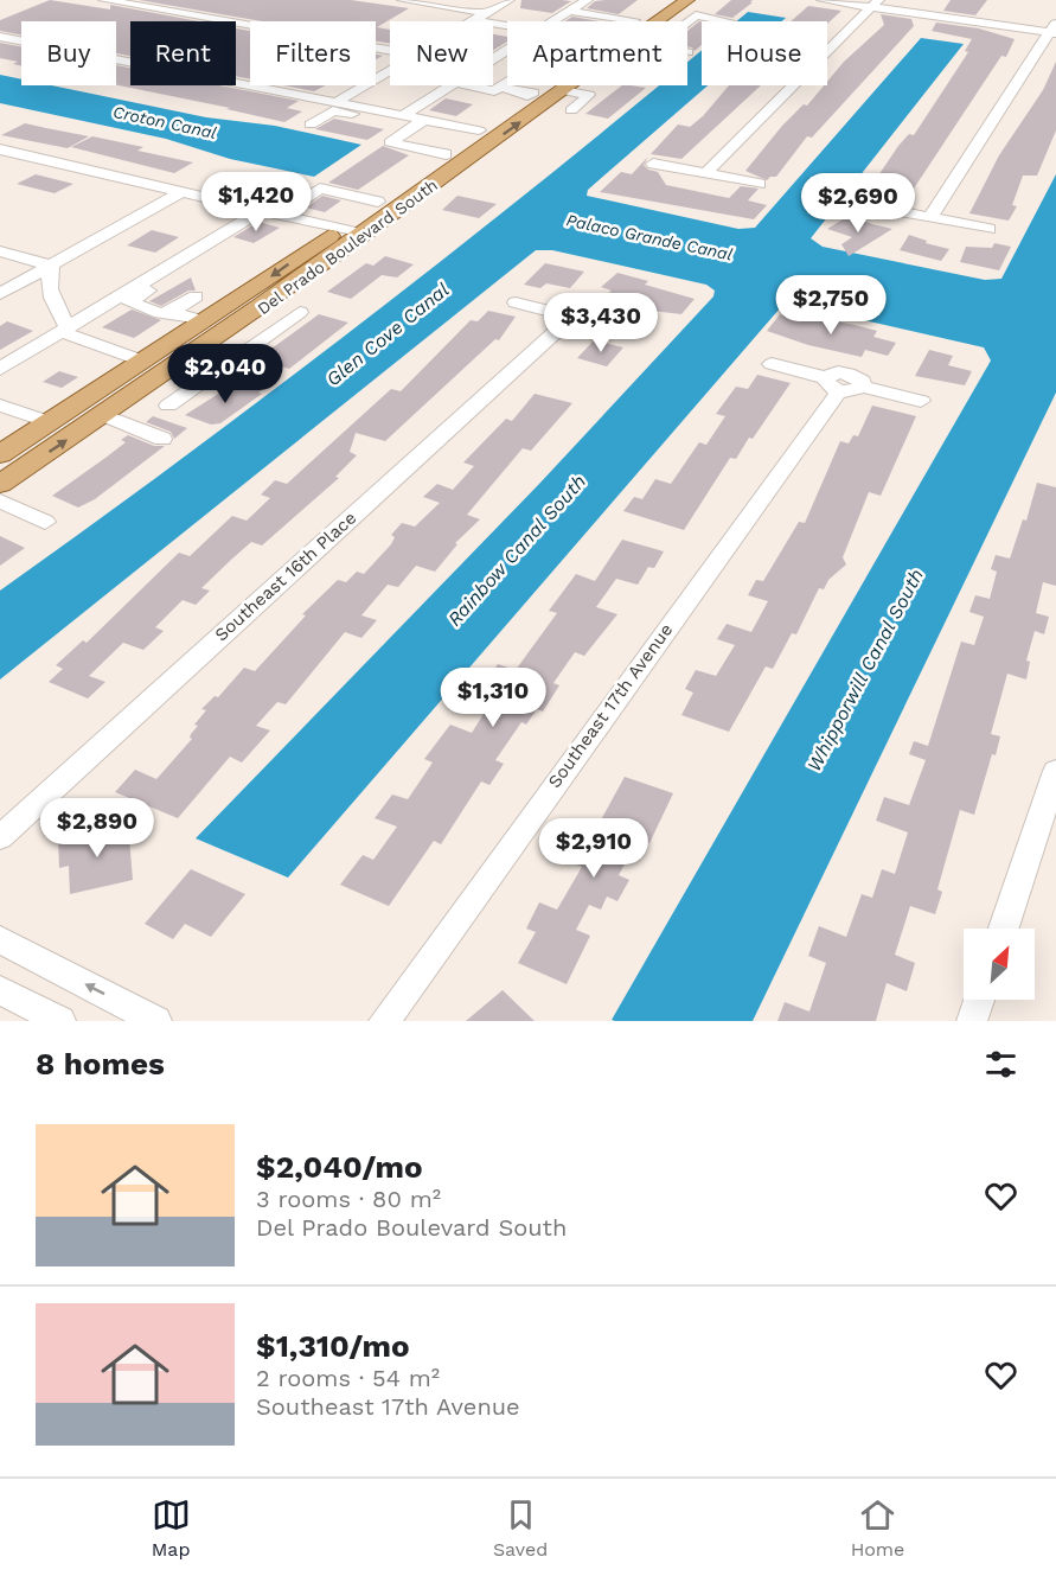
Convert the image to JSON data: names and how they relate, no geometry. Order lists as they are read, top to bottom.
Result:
{
  "streets": {
    "main road": ["Del Prado Boulevard South"],
    "street": ["Southeast 16th Place", "Southeast 17th Avenue"]
  },
  "water": [
    "Croton Canal",
    "Palaco Grande Canal",
    "Glen Cove Canal",
    "Rainbow Canal South",
    "Whipporwill Canal South"
  ],
  "north": "top right",
  "page": {
    "chip": [
      "Buy",
      "Rent",
      "Filters",
      "New",
      "Apartment",
      "House"
    ],
    "price": [
      "$1,420",
      "$2,690",
      "$2,750",
      "$3,430",
      "$2,040",
      "$1,310",
      "$2,890",
      "$2,910"
    ],
    "heading": "8 homes",
    "list": [
      {
        "name": "$2,040/mo",
        "note": "3 rooms · 80 m² · Del Prado Boulevard South"
      },
      {
        "name": "$1,310/mo",
        "note": "2 rooms · 54 m² · Southeast 17th Avenue"
      }
    ],
    "tabs": ["Map", "Saved", "Home"]
  }
}
